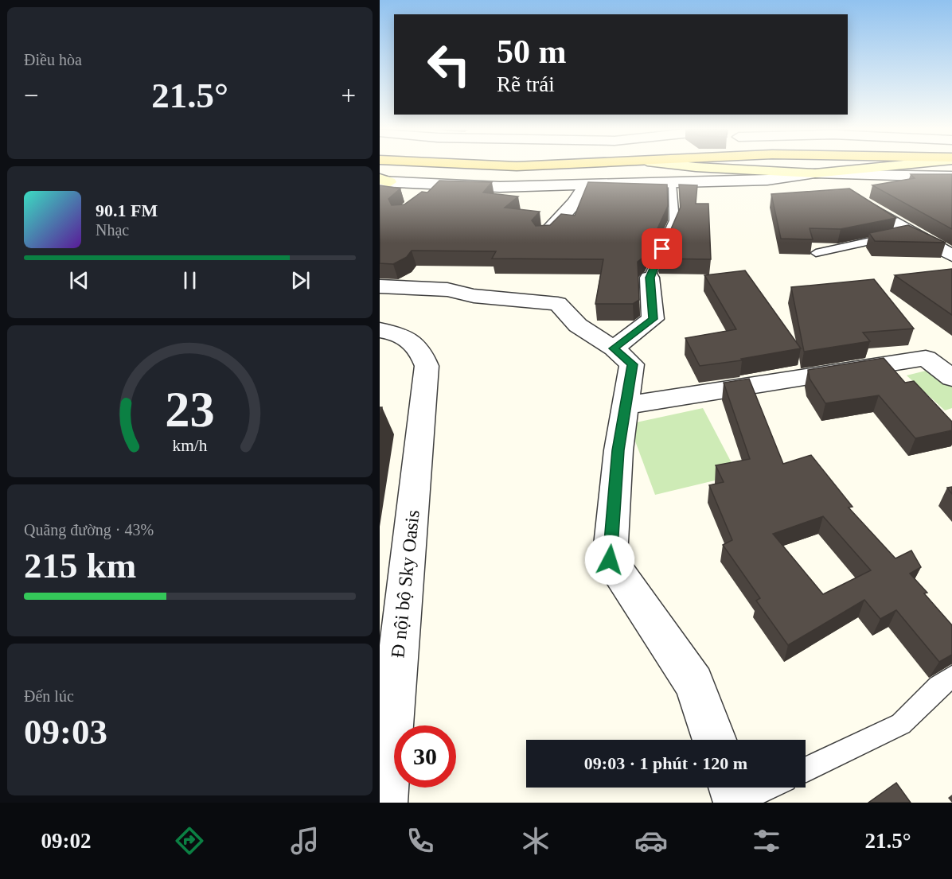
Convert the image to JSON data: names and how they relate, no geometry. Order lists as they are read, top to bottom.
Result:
{
  "streets": {
    "street": ["Đ nội bộ Sky Oasis"]
  },
  "page": {
    "tile": [
      "Điều hòa",
      ["Quãng đường · 43%", "215 km"],
      ["Đến lúc", "09:03"]
    ],
    "turn": ["50 m", "Rẽ trái"],
    "heat": ["−", "21.5°", "+"],
    "song": ["90.1 FM", "Nhạc"],
    "limit": "30",
    "trip": "09:03 · 1 phút · 120 m",
    "tabs": ["09:02", "21.5°"],
    "gauge": ["23", "km/h"]
  }
}
